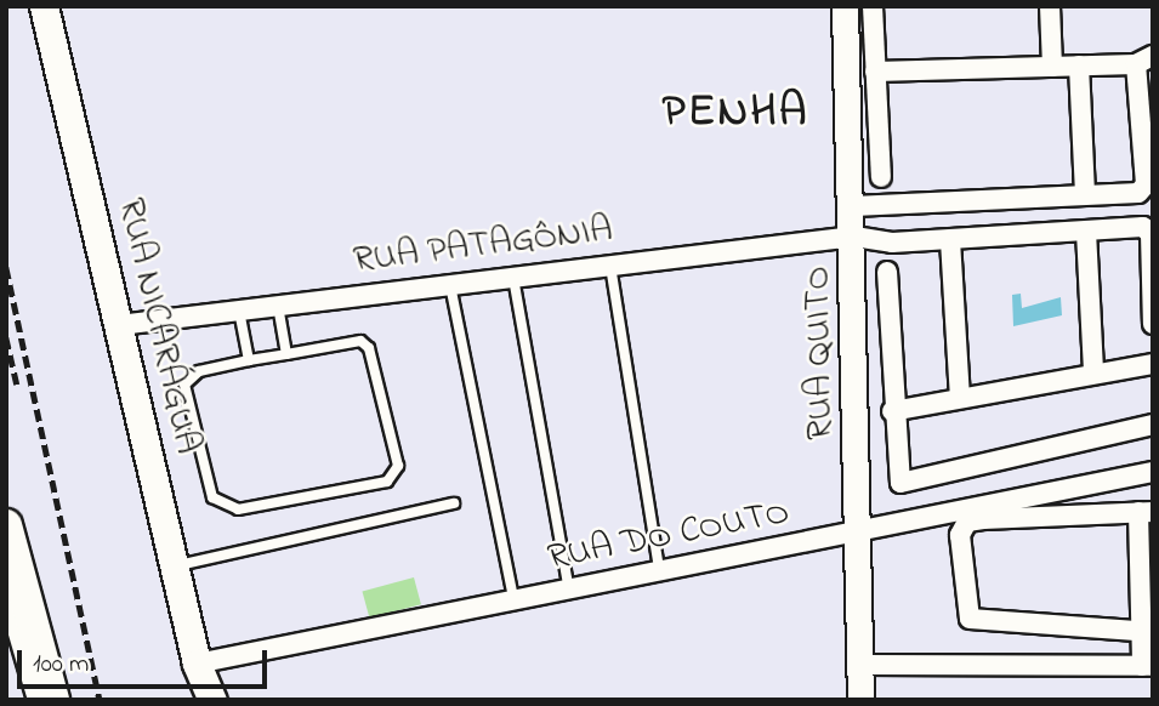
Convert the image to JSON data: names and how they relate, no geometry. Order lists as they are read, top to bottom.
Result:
{
  "streets": {
    "main road": ["RUA NICARÁGUA"],
    "street": ["RUA PATAGÔNIA", "RUA QUITO", "RUA DO COUTO"]
  },
  "crossings": [
    ["RUA PATAGÔNIA", "RUA NICARÁGUA"],
    ["RUA PATAGÔNIA", "RUA QUITO"],
    ["RUA NICARÁGUA", "RUA DO COUTO"],
    ["RUA QUITO", "RUA DO COUTO"]
  ],
  "districts": ["PENHA"],
  "scale_bar": "100 m"
}
